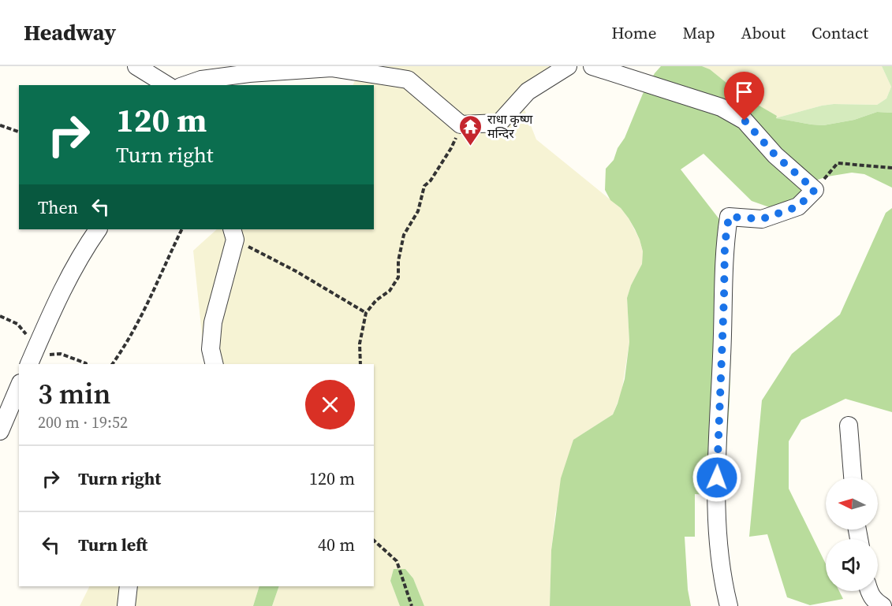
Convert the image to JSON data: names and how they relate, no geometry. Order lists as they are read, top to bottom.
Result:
{
  "places": {
    "temple": ["राधा कृष्ण मन्दिर"]
  },
  "north": "left",
  "page": {
    "header": "Headway",
    "nav": [
      "Home",
      "Map",
      "About",
      "Contact"
    ],
    "turn": ["120 m", "Turn right"],
    "then": "Then",
    "heading": ["3 min", "200 m · 19:52"],
    "list": [
      {
        "name": "Turn right",
        "value": "120 m"
      },
      {
        "name": "Turn left",
        "value": "40 m"
      }
    ]
  }
}
